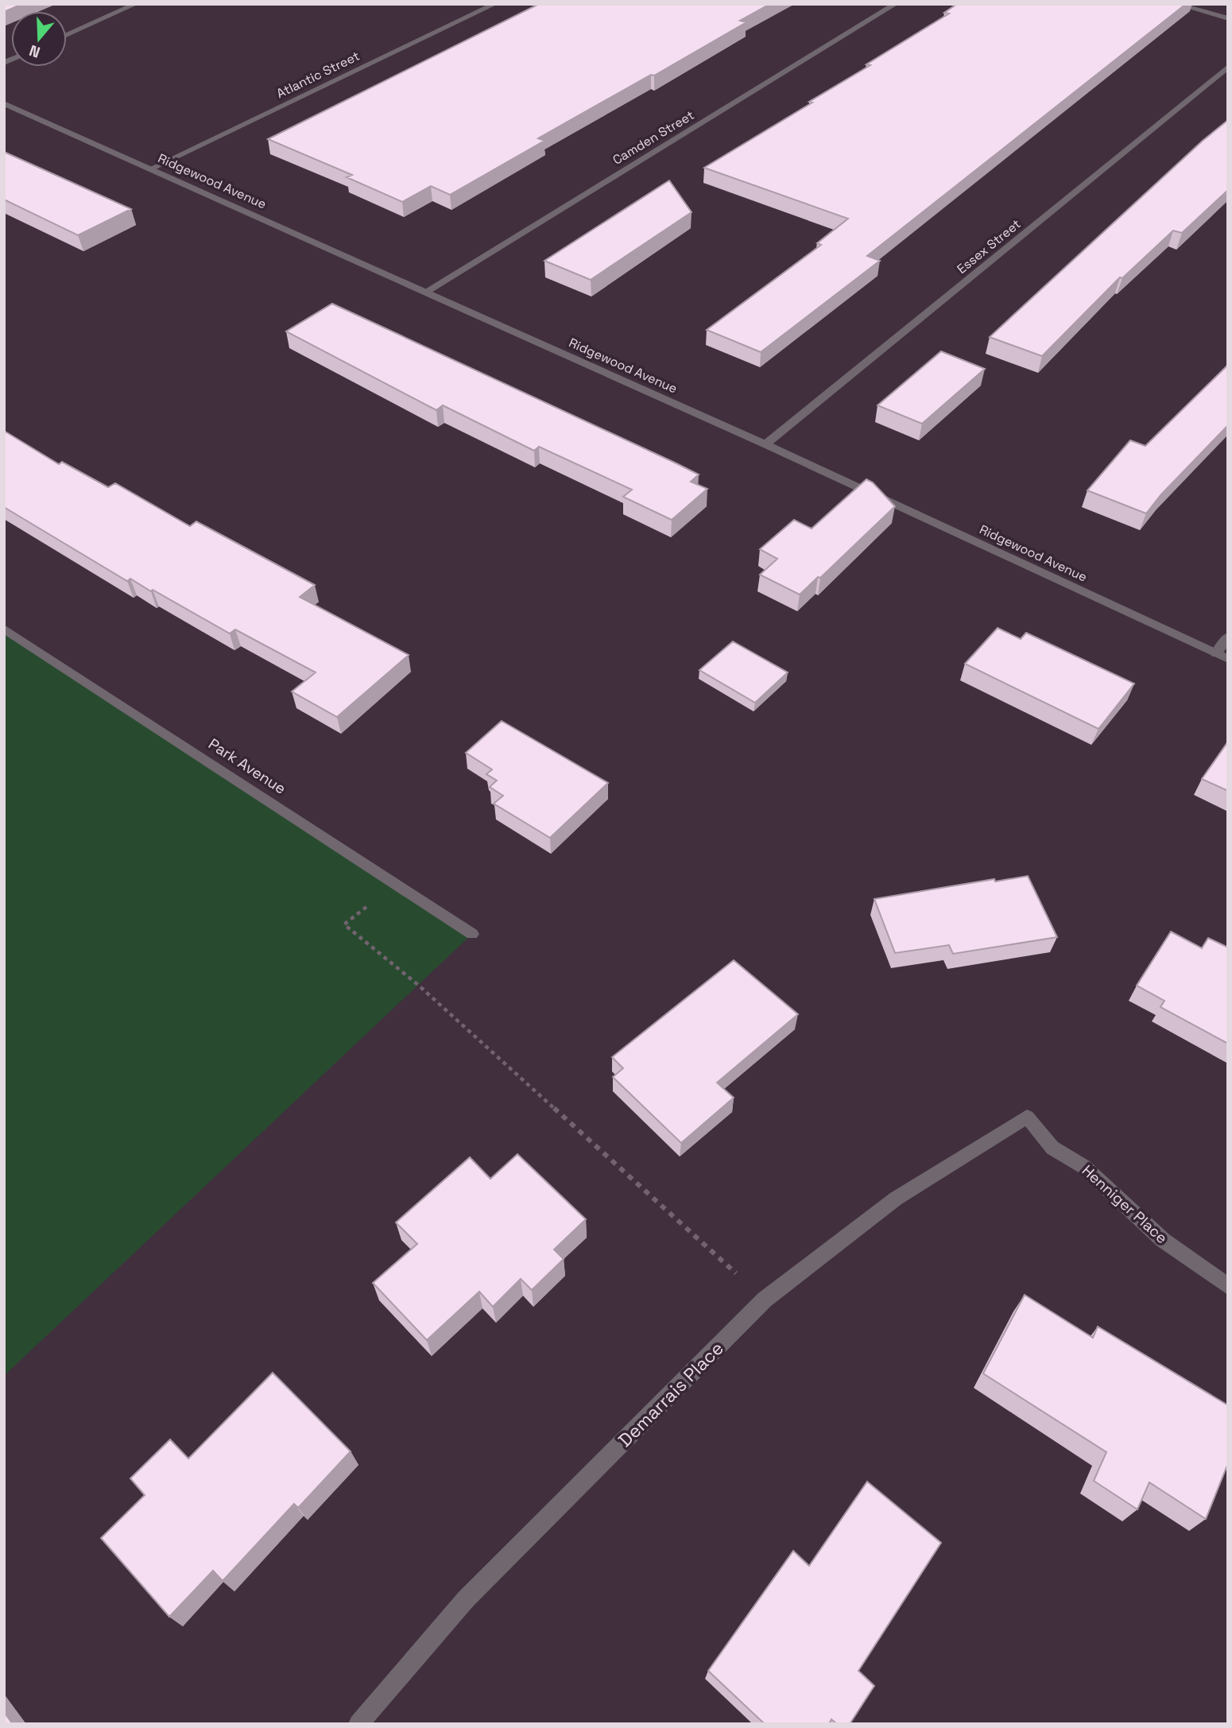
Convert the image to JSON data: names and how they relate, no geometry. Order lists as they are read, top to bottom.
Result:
{
  "streets": {
    "street": [
      "Atlantic Street",
      "Camden Street",
      "Ridgewood Avenue",
      "Essex Street",
      "Park Avenue",
      "Henniger Place",
      "Demarrais Place"
    ]
  },
  "crossings": [
    ["Atlantic Street", "Ridgewood Avenue"],
    ["Camden Street", "Ridgewood Avenue"],
    ["Ridgewood Avenue", "Essex Street"],
    ["Henniger Place", "Demarrais Place"]
  ],
  "north": "bottom"
}
